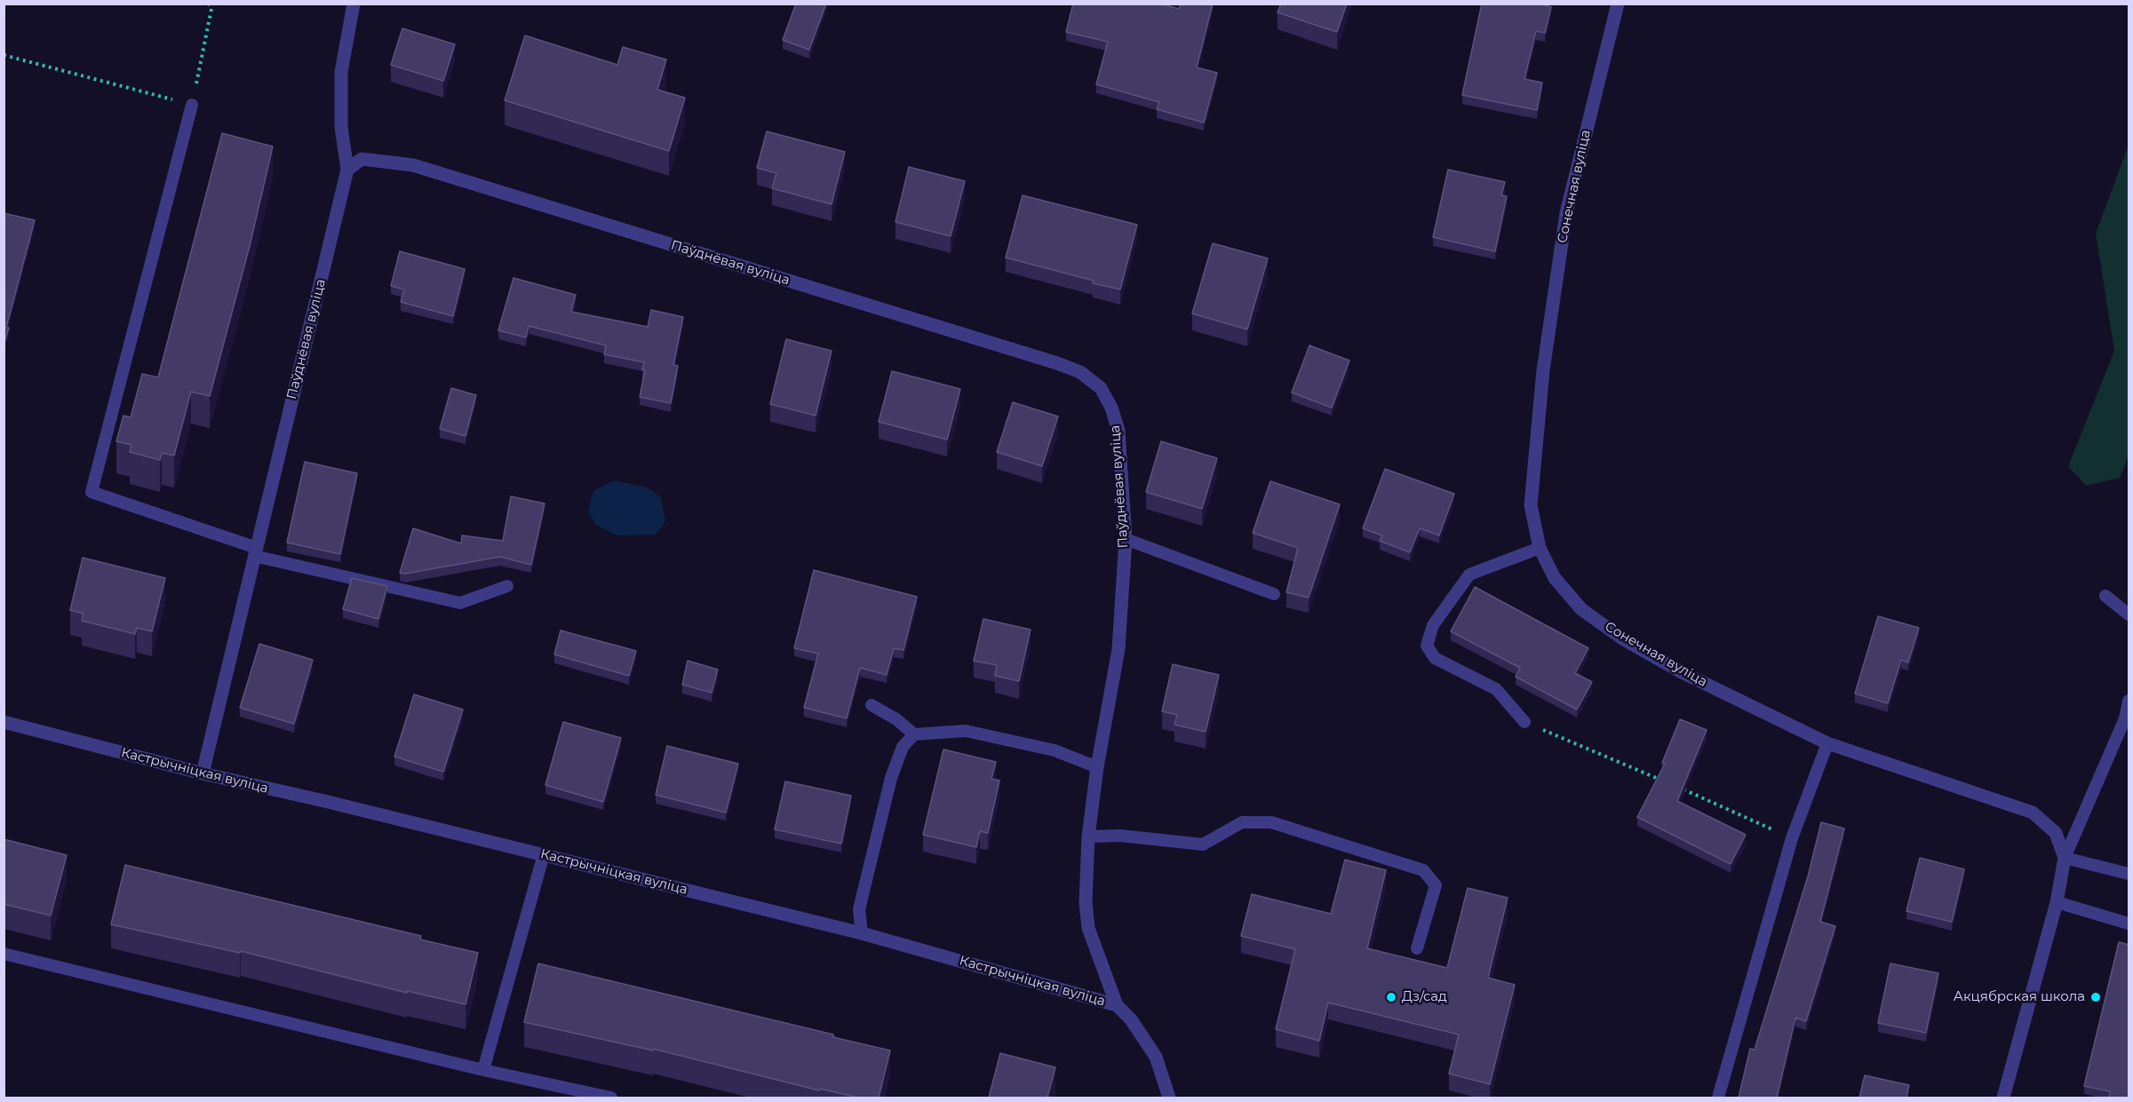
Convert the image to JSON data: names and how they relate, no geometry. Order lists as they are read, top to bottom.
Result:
{
  "streets": {
    "street": ["Сонечная вуліца", "Паўднёвая вуліца", "Кастрычніцкая вуліца"]
  },
  "crossings": [
    ["Паўднёвая вуліца", "Кастрычніцкая вуліца"]
  ],
  "places": ["Дз/сад", "Акцябрская школа"]
}
